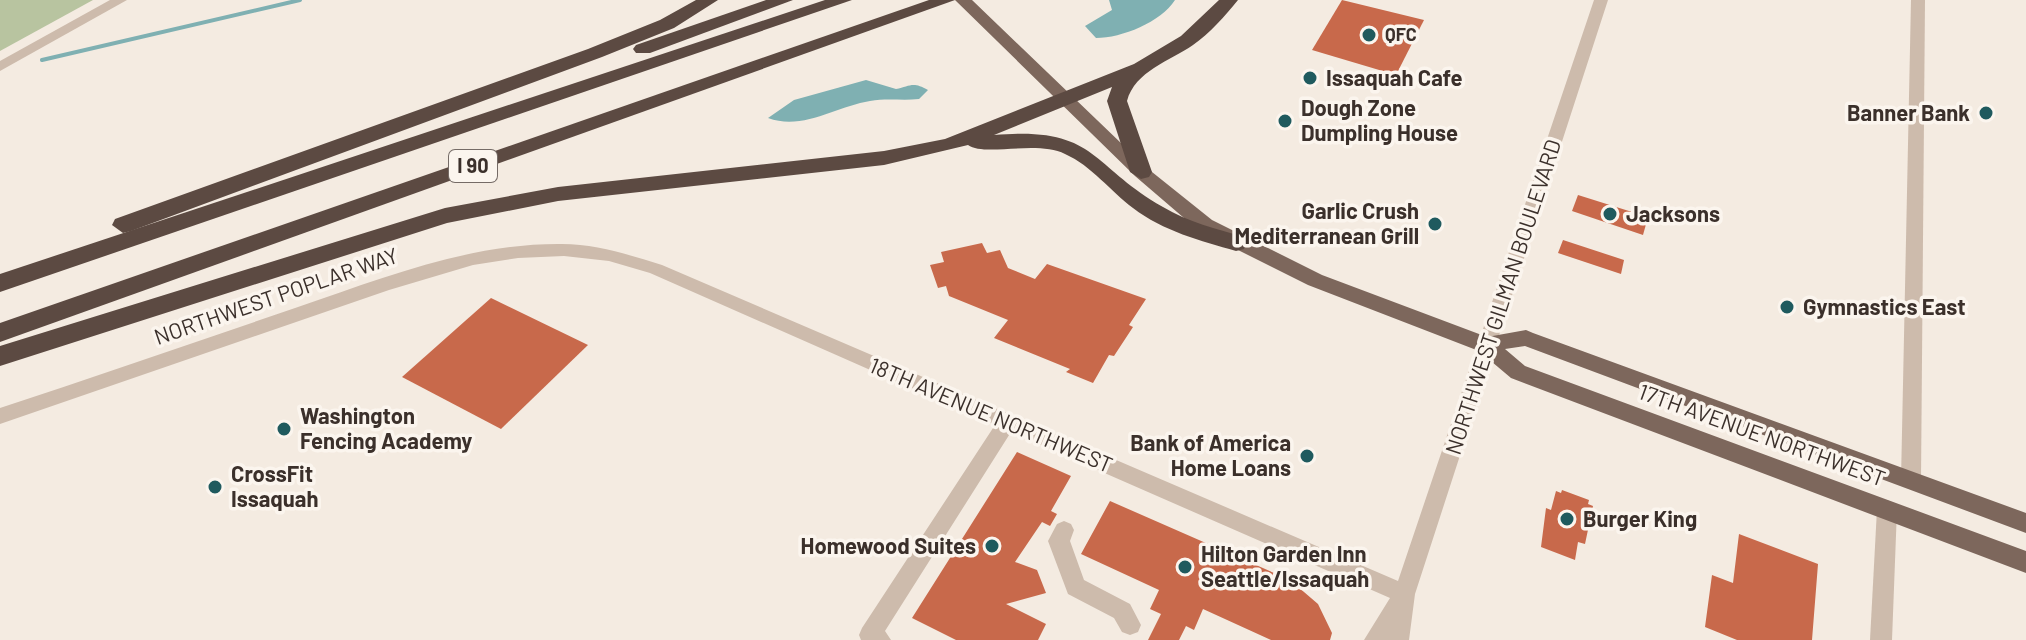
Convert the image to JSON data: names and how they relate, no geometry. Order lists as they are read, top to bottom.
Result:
{
  "streets": {
    "highway": ["I 90"],
    "main road": ["17TH AVENUE NORTHWEST"],
    "street": ["NORTHWEST POPLAR WAY", "NORTHWEST GILMAN BOULEVARD", "18TH AVENUE NORTHWEST"]
  },
  "crossings": [
    ["NORTHWEST POPLAR WAY", "18TH AVENUE NORTHWEST"],
    ["NORTHWEST GILMAN BOULEVARD", "18TH AVENUE NORTHWEST"],
    ["NORTHWEST GILMAN BOULEVARD", "17TH AVENUE NORTHWEST"]
  ],
  "places": [
    "QFC",
    "Issaquah Cafe",
    "Banner Bank",
    "Dough Zone Dumpling House",
    "Jacksons",
    "Garlic Crush Mediterranean Grill",
    "Gymnastics East",
    "Washington Fencing Academy",
    "Bank of America Home Loans",
    "CrossFit Issaquah",
    "Burger King",
    "Homewood Suites",
    "Hilton Garden Inn Seattle/Issaquah"
  ]
}
